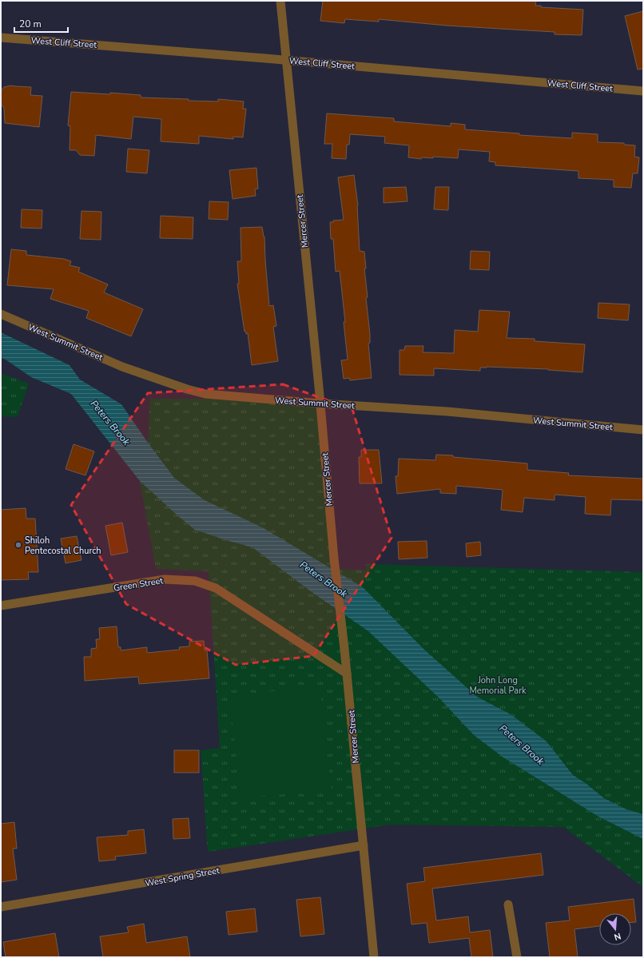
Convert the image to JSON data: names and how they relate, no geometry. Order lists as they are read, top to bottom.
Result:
{
  "streets": {
    "street": [
      "West Cliff Street",
      "Mercer Street",
      "West Summit Street",
      "Green Street",
      "West Spring Street"
    ]
  },
  "crossings": [
    ["West Cliff Street", "Mercer Street"],
    ["Mercer Street", "West Summit Street"],
    ["Mercer Street", "Green Street"],
    ["Mercer Street", "West Spring Street"]
  ],
  "water": ["Peters Brook"],
  "parks": ["John Long Memorial Park"],
  "places": ["Shiloh Pentecostal Church"],
  "scale_bar": "20 m",
  "north": "bottom"
}
